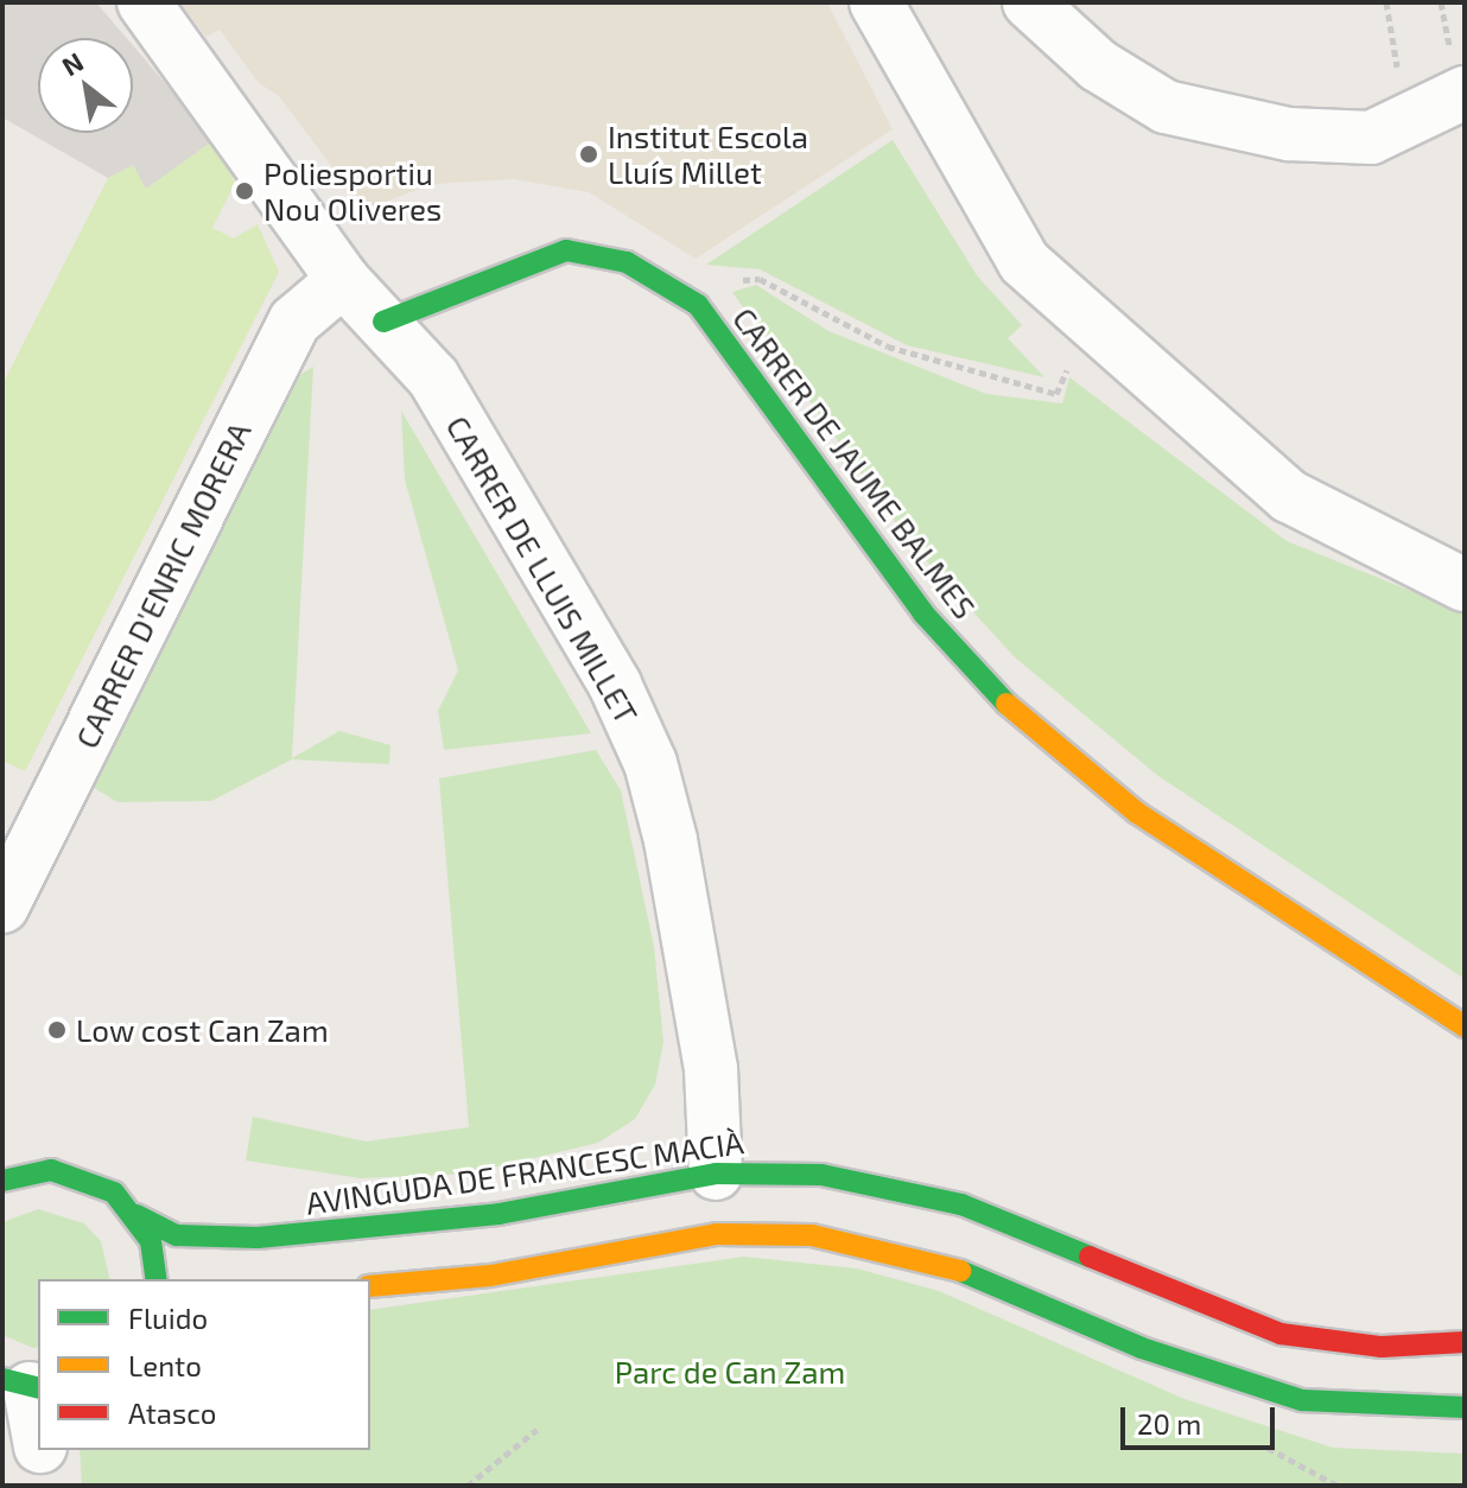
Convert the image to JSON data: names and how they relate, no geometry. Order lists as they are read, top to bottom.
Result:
{
  "streets": {
    "street": [
      "CARRER DE JAUME BALMES",
      "CARRER DE LLUIS MILLET",
      "CARRER D'ENRIC MORERA",
      "AVINGUDA DE FRANCESC MACIÀ"
    ]
  },
  "crossings": [
    ["CARRER DE JAUME BALMES", "CARRER DE LLUIS MILLET"],
    ["CARRER DE LLUIS MILLET", "CARRER D'ENRIC MORERA"],
    ["CARRER DE LLUIS MILLET", "AVINGUDA DE FRANCESC MACIÀ"]
  ],
  "parks": ["Parc de Can Zam"],
  "places": ["Institut Escola Lluís Millet", "Poliesportiu Nou Oliveres", "Low cost Can Zam"],
  "legend": ["Fluido", "Lento", "Atasco"],
  "scale_bar": "20 m",
  "north": "top left"
}
